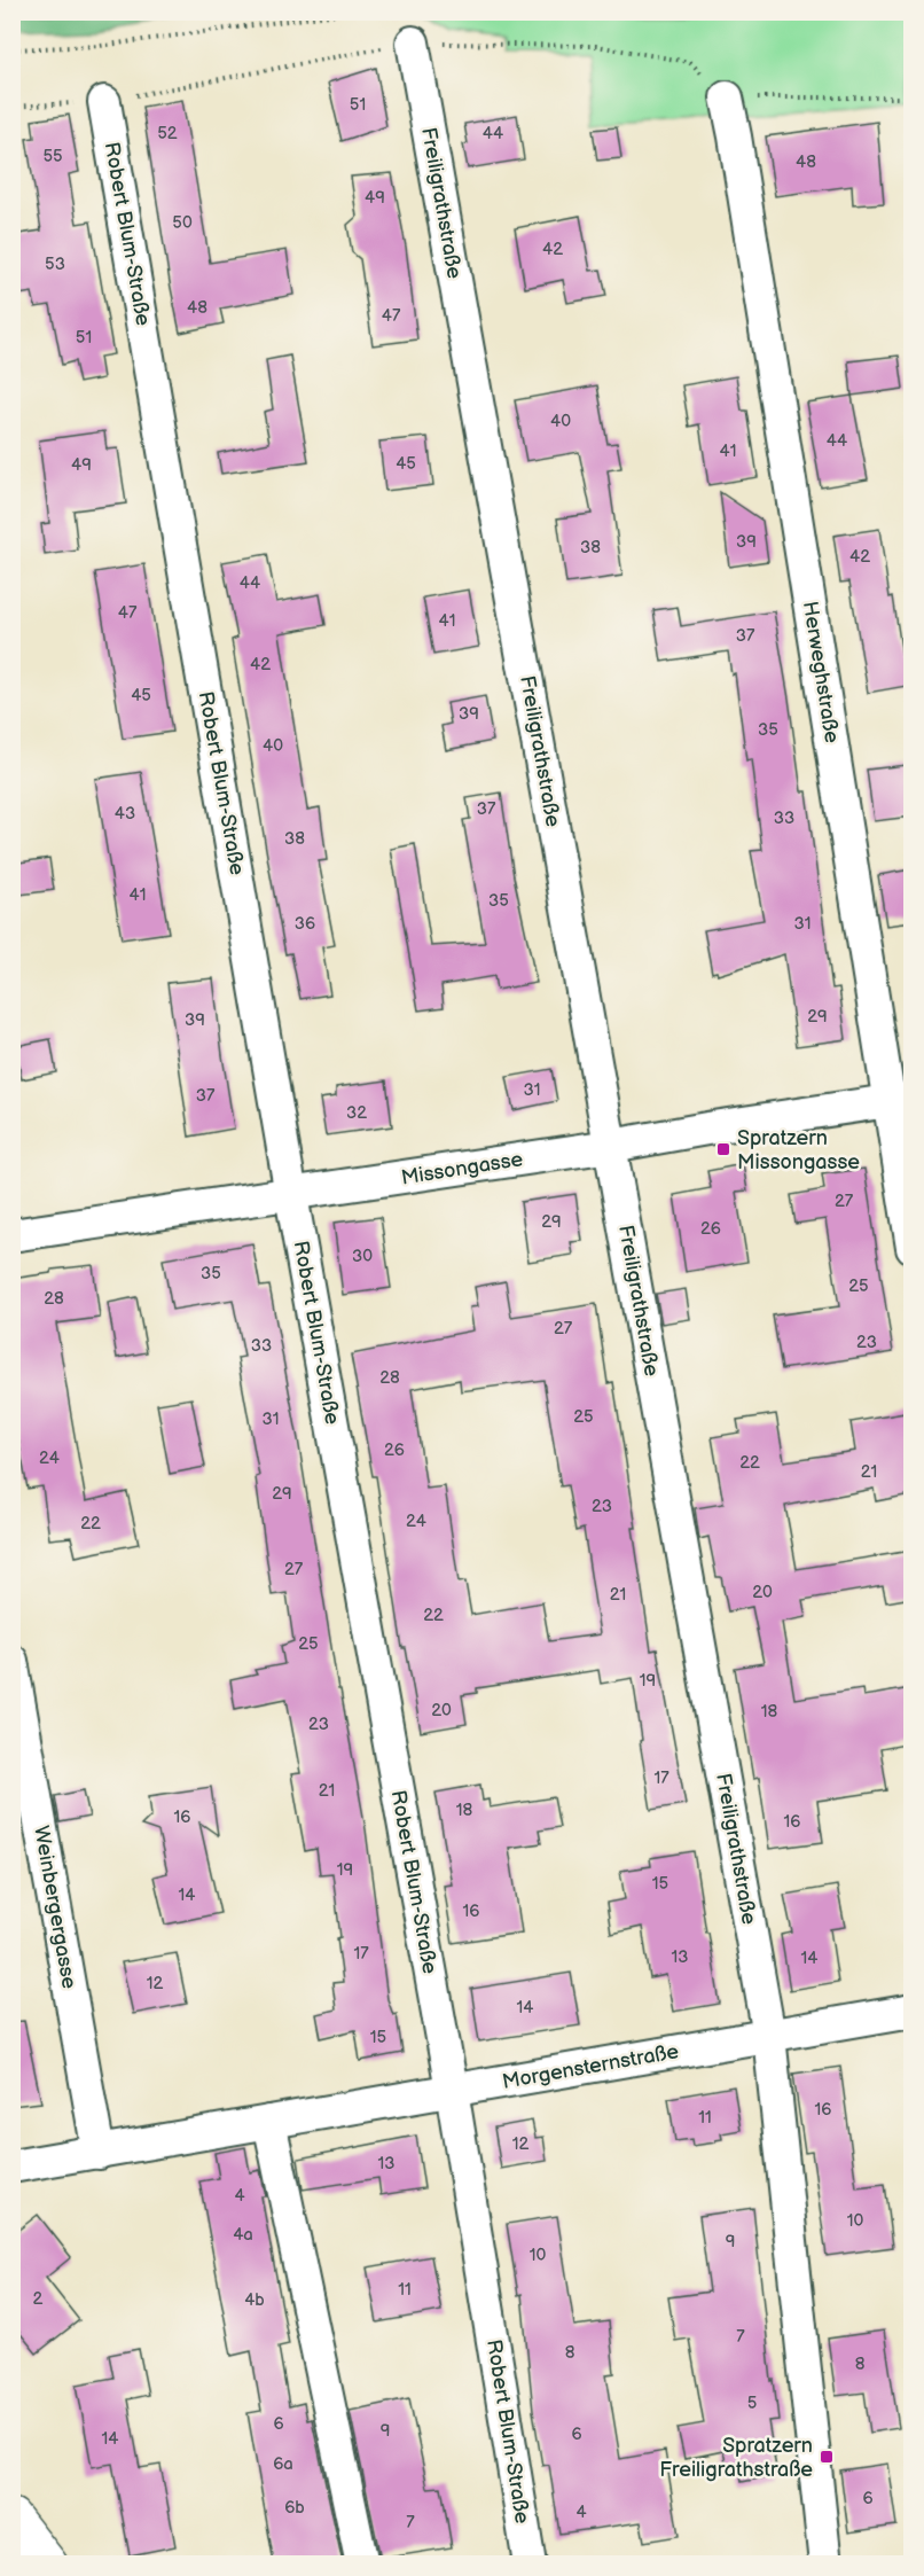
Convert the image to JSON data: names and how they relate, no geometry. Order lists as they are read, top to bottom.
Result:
{
  "streets": {
    "street": [
      "Freiligrathstraße",
      "Robert Blum-Straße",
      "Herweghstraße",
      "Missongasse",
      "Weinbergergasse",
      "Morgensternstraße"
    ]
  },
  "crossings": [
    ["Freiligrathstraße", "Missongasse"],
    ["Freiligrathstraße", "Morgensternstraße"],
    ["Robert Blum-Straße", "Missongasse"],
    ["Robert Blum-Straße", "Morgensternstraße"],
    ["Herweghstraße", "Missongasse"],
    ["Weinbergergasse", "Morgensternstraße"]
  ],
  "places": {
    "transit": ["Spratzern Missongasse", "Spratzern Freiligrathstraße"]
  },
  "house_numbers": [
    "51",
    "52",
    "44",
    "55",
    "48",
    "49",
    "50",
    "42",
    "53",
    "48",
    "47",
    "51",
    "40",
    "44",
    "41",
    "45",
    "49",
    "39",
    "38",
    "42",
    "44",
    "47",
    "41",
    "37",
    "42",
    "45",
    "39",
    "35",
    "40",
    "37",
    "43",
    "33",
    "38",
    "41",
    "35",
    "36",
    "31",
    "29",
    "39",
    "31",
    "37",
    "32",
    "27",
    "29",
    "26",
    "30",
    "35",
    "25",
    "28",
    "27",
    "23",
    "33",
    "28",
    "25",
    "31",
    "26",
    "24",
    "22",
    "21",
    "29",
    "23",
    "24",
    "22",
    "27",
    "20",
    "21",
    "22",
    "25",
    "19",
    "20",
    "18",
    "23",
    "17",
    "21",
    "18",
    "16",
    "16",
    "19",
    "15",
    "14",
    "16",
    "17",
    "13",
    "14",
    "12",
    "14",
    "15",
    "16",
    "11",
    "12",
    "13",
    "4",
    "10",
    "4a",
    "9",
    "10",
    "11",
    "2",
    "4b",
    "7",
    "8",
    "8",
    "5",
    "6",
    "9",
    "6",
    "14",
    "6a",
    "6",
    "6b",
    "4",
    "7"
  ]
}
